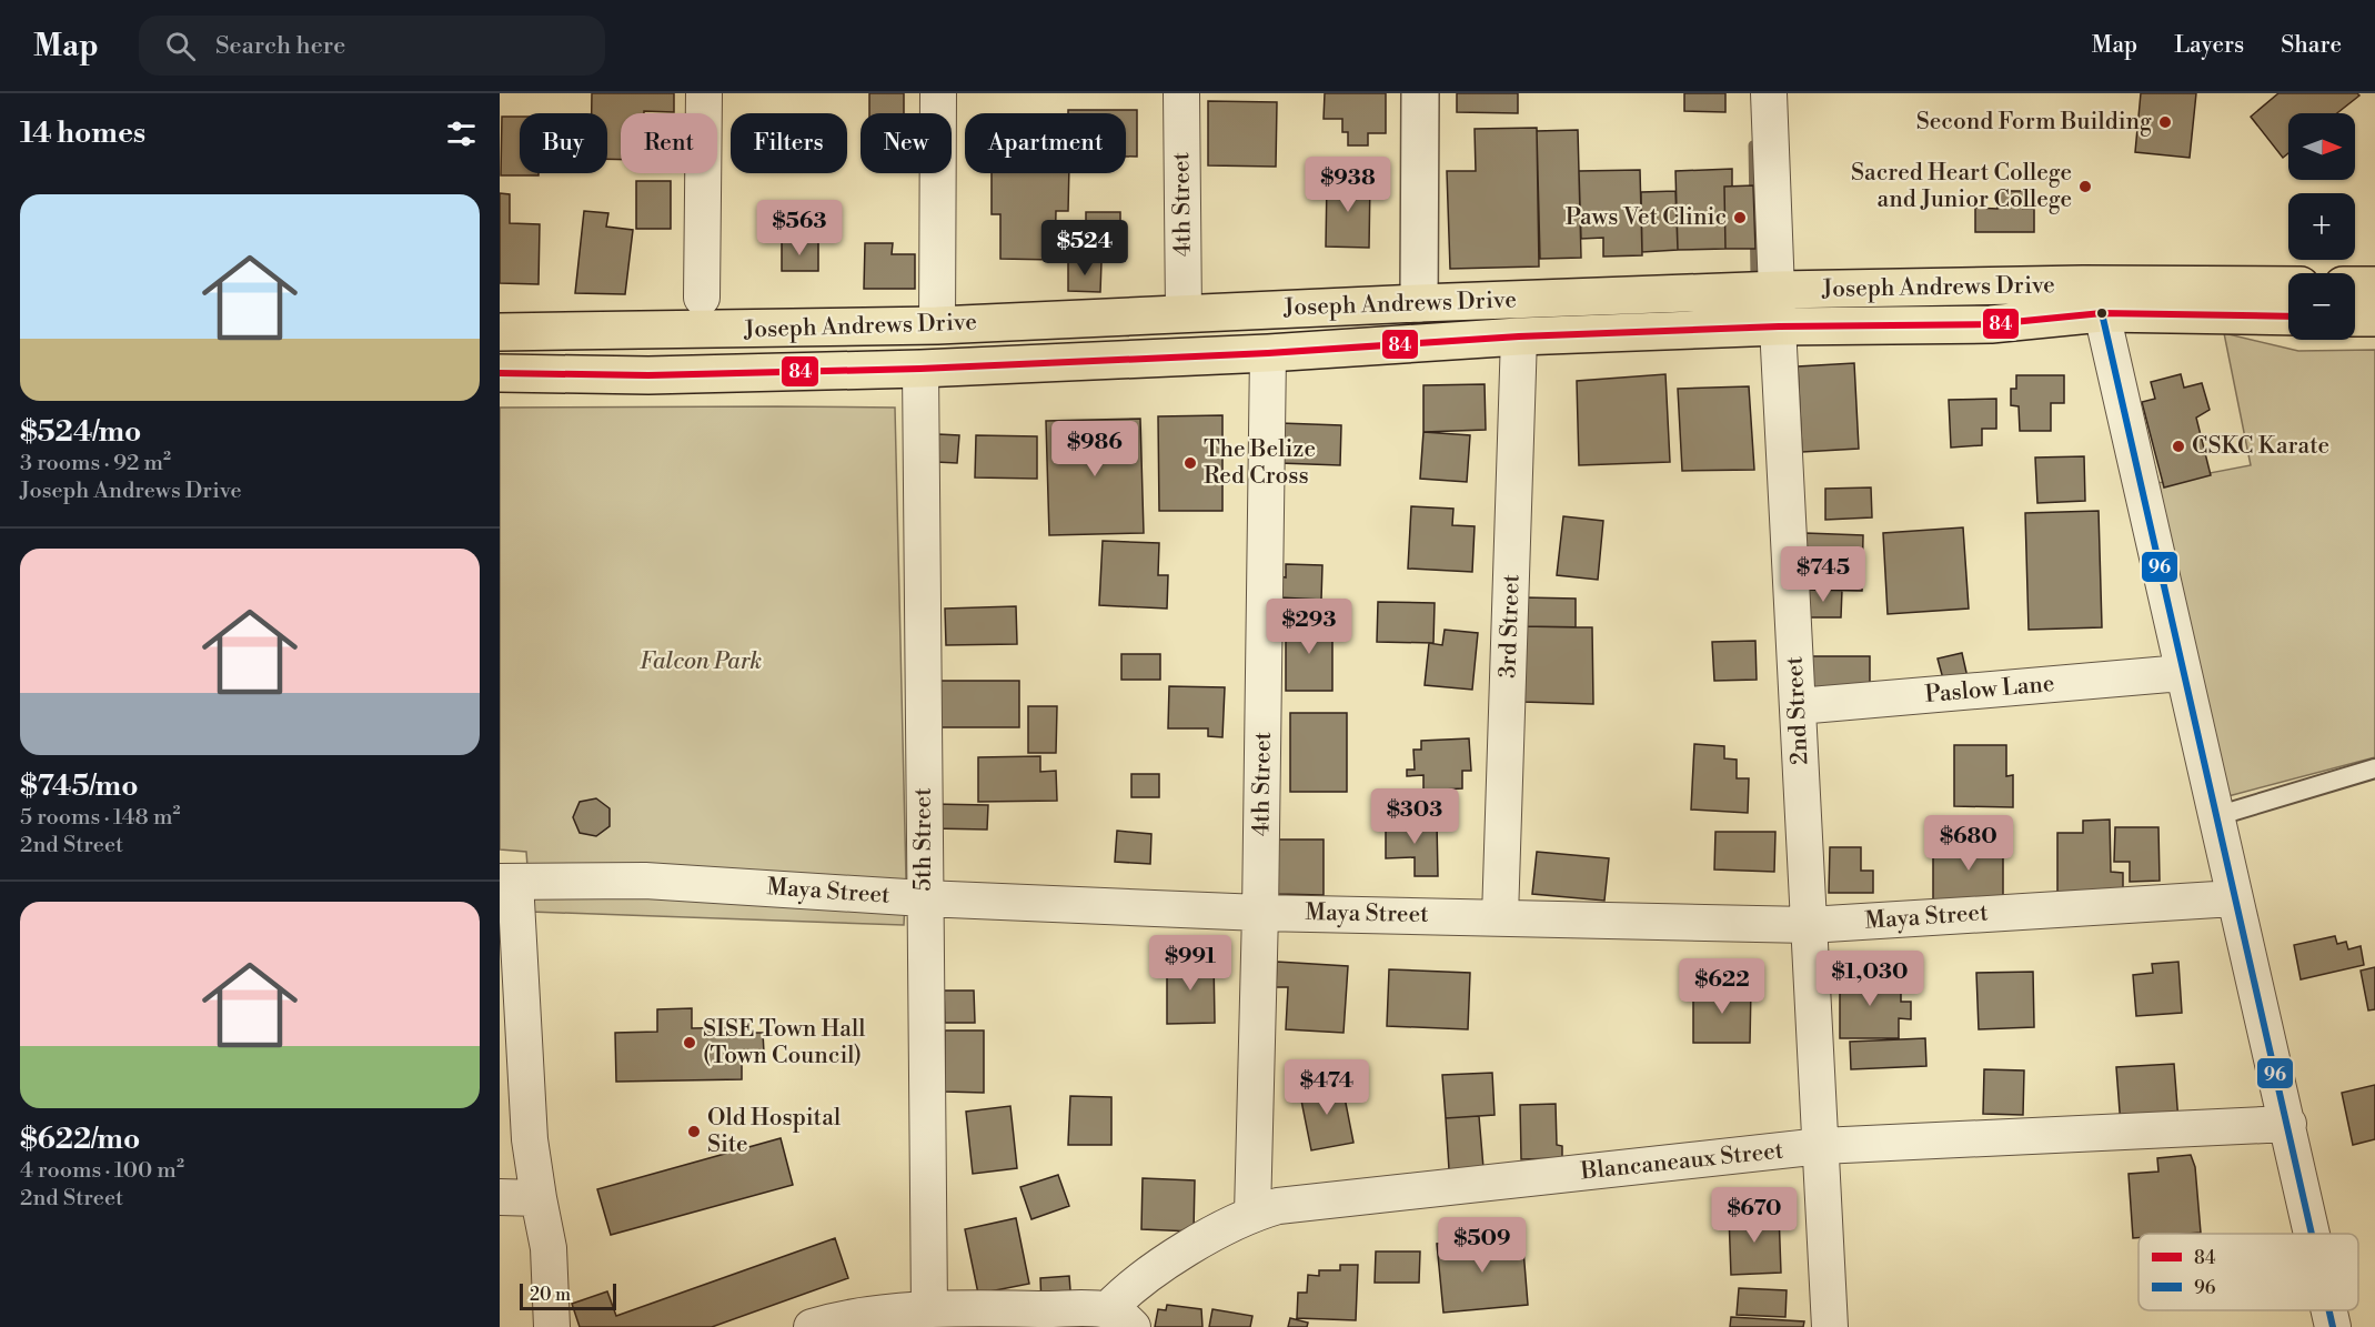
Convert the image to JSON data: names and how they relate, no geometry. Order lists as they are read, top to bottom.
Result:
{
  "streets": {
    "highway": ["Joseph Andrews Drive"],
    "street": [
      "4th Street",
      "3rd Street",
      "Paslow Lane",
      "2nd Street",
      "5th Street",
      "Maya Street",
      "Blancaneaux Street"
    ]
  },
  "crossings": [
    ["4th Street", "Joseph Andrews Drive"],
    ["4th Street", "Maya Street"],
    ["4th Street", "Blancaneaux Street"],
    ["Joseph Andrews Drive", "3rd Street"],
    ["Joseph Andrews Drive", "2nd Street"],
    ["Joseph Andrews Drive", "5th Street"],
    ["3rd Street", "Maya Street"],
    ["Paslow Lane", "2nd Street"],
    ["2nd Street", "Maya Street"],
    ["2nd Street", "Blancaneaux Street"],
    ["5th Street", "Maya Street"]
  ],
  "parks": ["Falcon Park"],
  "places": [
    "Second Form Building",
    "Sacred Heart College and Junior College",
    "Paws Vet Clinic",
    "CSKC Karate",
    "The Belize Red Cross",
    "SISE Town Hall (Town Council)",
    "Old Hospital Site"
  ],
  "lines": ["transit line 84", "transit line 96"],
  "legend": ["84", "96"],
  "scale_bar": "20 m",
  "north": "right",
  "page": {
    "header": "Map",
    "search": "Search here",
    "nav": ["Map", "Layers", "Share"],
    "heading": "14 homes",
    "map_buttons": ["+", "−"],
    "chip": [
      "Buy",
      "Rent",
      "Filters",
      "New",
      "Apartment"
    ],
    "price": [
      "$938",
      "$563",
      "$524",
      "$986",
      "$745",
      "$293",
      "$303",
      "$680",
      "$991",
      "$1,030",
      "$622",
      "$474",
      "$670",
      "$509"
    ],
    "list": [
      {
        "name": "$524/mo",
        "note": "3 rooms · 92 m² · Joseph Andrews Drive"
      },
      {
        "name": "$745/mo",
        "note": "5 rooms · 148 m² · 2nd Street"
      },
      {
        "name": "$622/mo",
        "note": "4 rooms · 100 m² · 2nd Street"
      }
    ],
    "scale": "20 m"
  }
}
